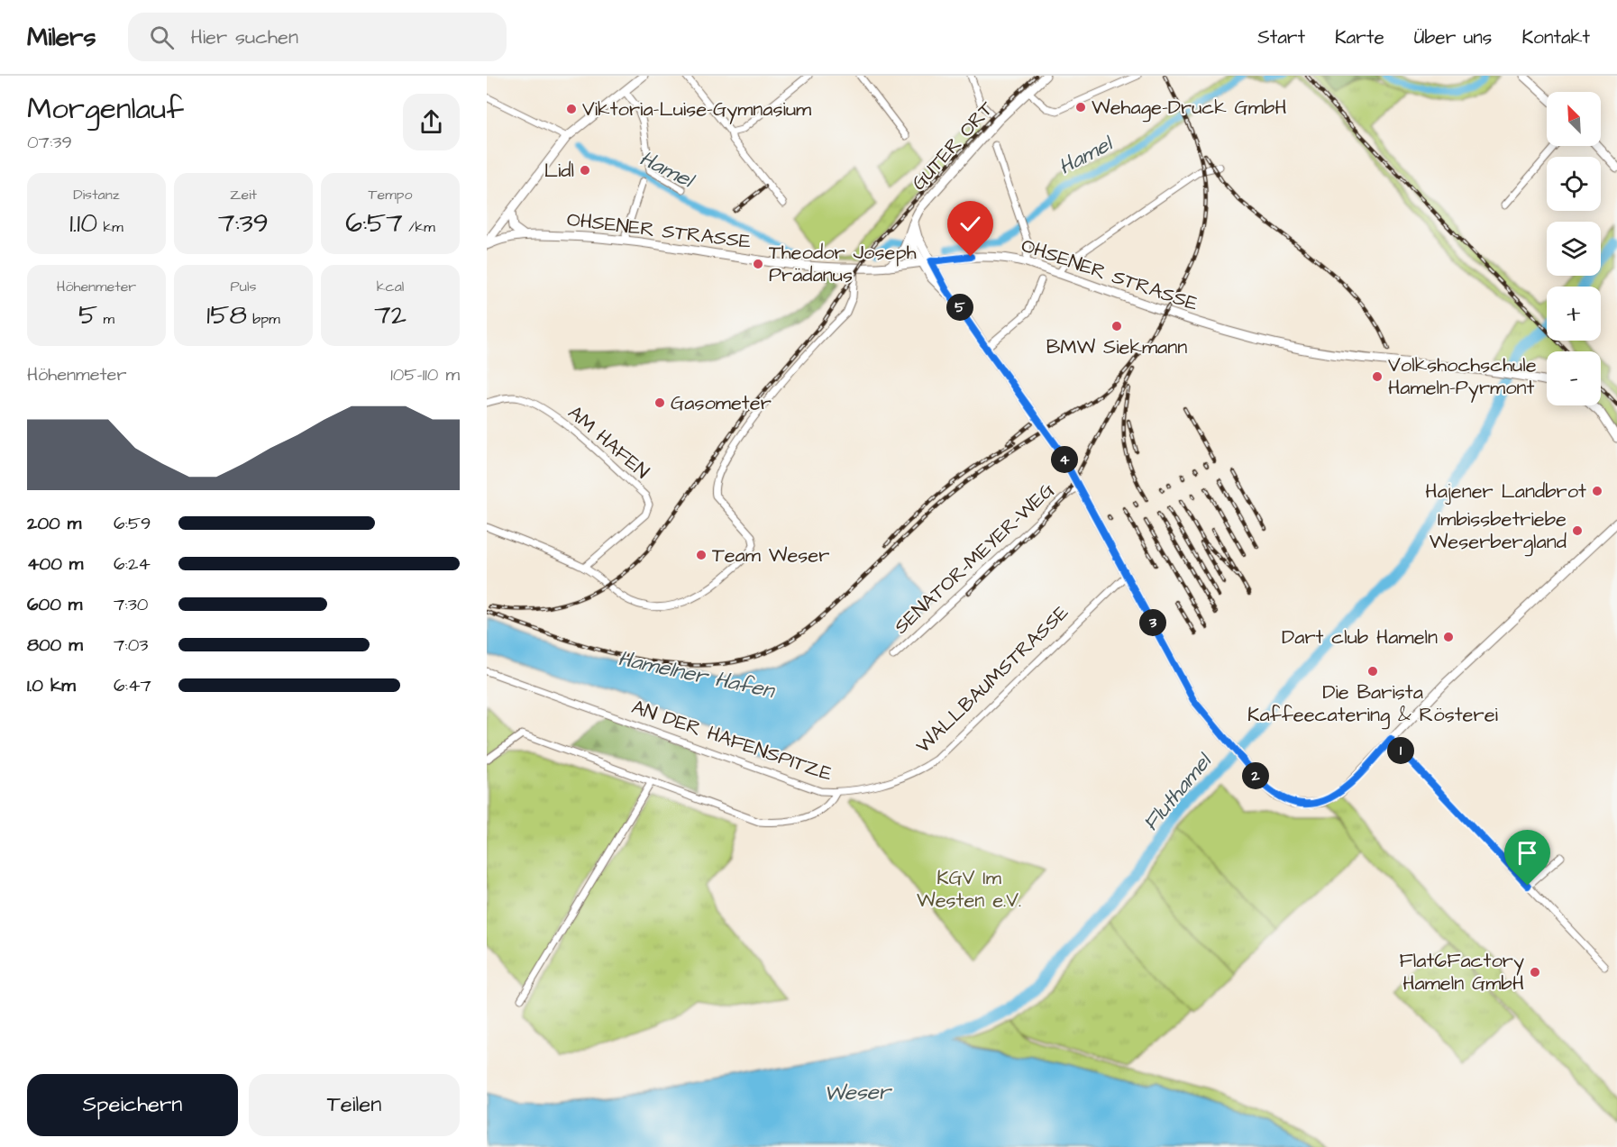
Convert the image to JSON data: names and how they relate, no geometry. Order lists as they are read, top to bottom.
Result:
{
  "streets": {
    "main road": ["GUTER ORT", "OHSENER STRASSE"],
    "street": [
      "AM HAFEN",
      "SENATOR-MEYER-WEG",
      "WALLBAUMSTRASSE",
      "AN DER HAFENSPITZE"
    ]
  },
  "crossings": [
    ["GUTER ORT", "OHSENER STRASSE"],
    ["WALLBAUMSTRASSE", "AN DER HAFENSPITZE"]
  ],
  "water": [
    "Hamel",
    "Hamelner Hafen",
    "Fluthamel",
    "Weser"
  ],
  "parks": ["KGV Im Westen e.V."],
  "places": [
    "Wehage-Druck GmbH",
    "Viktoria-Luise-Gymnasium",
    "Lidl",
    "Theodor Joseph Prädanus",
    "BMW Siekmann",
    "Volkshochschule Hameln-Pyrmont",
    "Gasometer",
    "Hajener Landbrot",
    "Imbissbetriebe Weserbergland",
    "Team Weser",
    "Dart club Hameln",
    "Die Barista Kaffeecatering & Rösterei",
    "Flat6Factory Hameln GmbH"
  ],
  "north": "top left",
  "page": {
    "header": "Milers",
    "search": "Hier suchen",
    "nav": [
      "Start",
      "Karte",
      "Über uns",
      "Kontakt"
    ],
    "heading": ["Morgenlauf", "07:39"],
    "map_buttons": ["+", "−"],
    "stats": [
      ["Distanz", "1.10 km"],
      ["Zeit", "7:39"],
      ["Tempo", "6:57 /km"],
      ["Höhenmeter", "5 m"],
      ["Puls", "158 bpm"],
      ["kcal", "72"]
    ],
    "pins": [
      "5",
      "4",
      "3",
      "1",
      "2"
    ],
    "chart": ["Höhenmeter", "105–110 m"],
    "list": [
      {
        "name": "200 m",
        "note": "6:59"
      },
      {
        "name": "400 m",
        "note": "6:24"
      },
      {
        "name": "600 m",
        "note": "7:30"
      },
      {
        "name": "800 m",
        "note": "7:03"
      },
      {
        "name": "1.0 km",
        "note": "6:47"
      }
    ],
    "buttons": ["Speichern", "Teilen"]
  }
}
